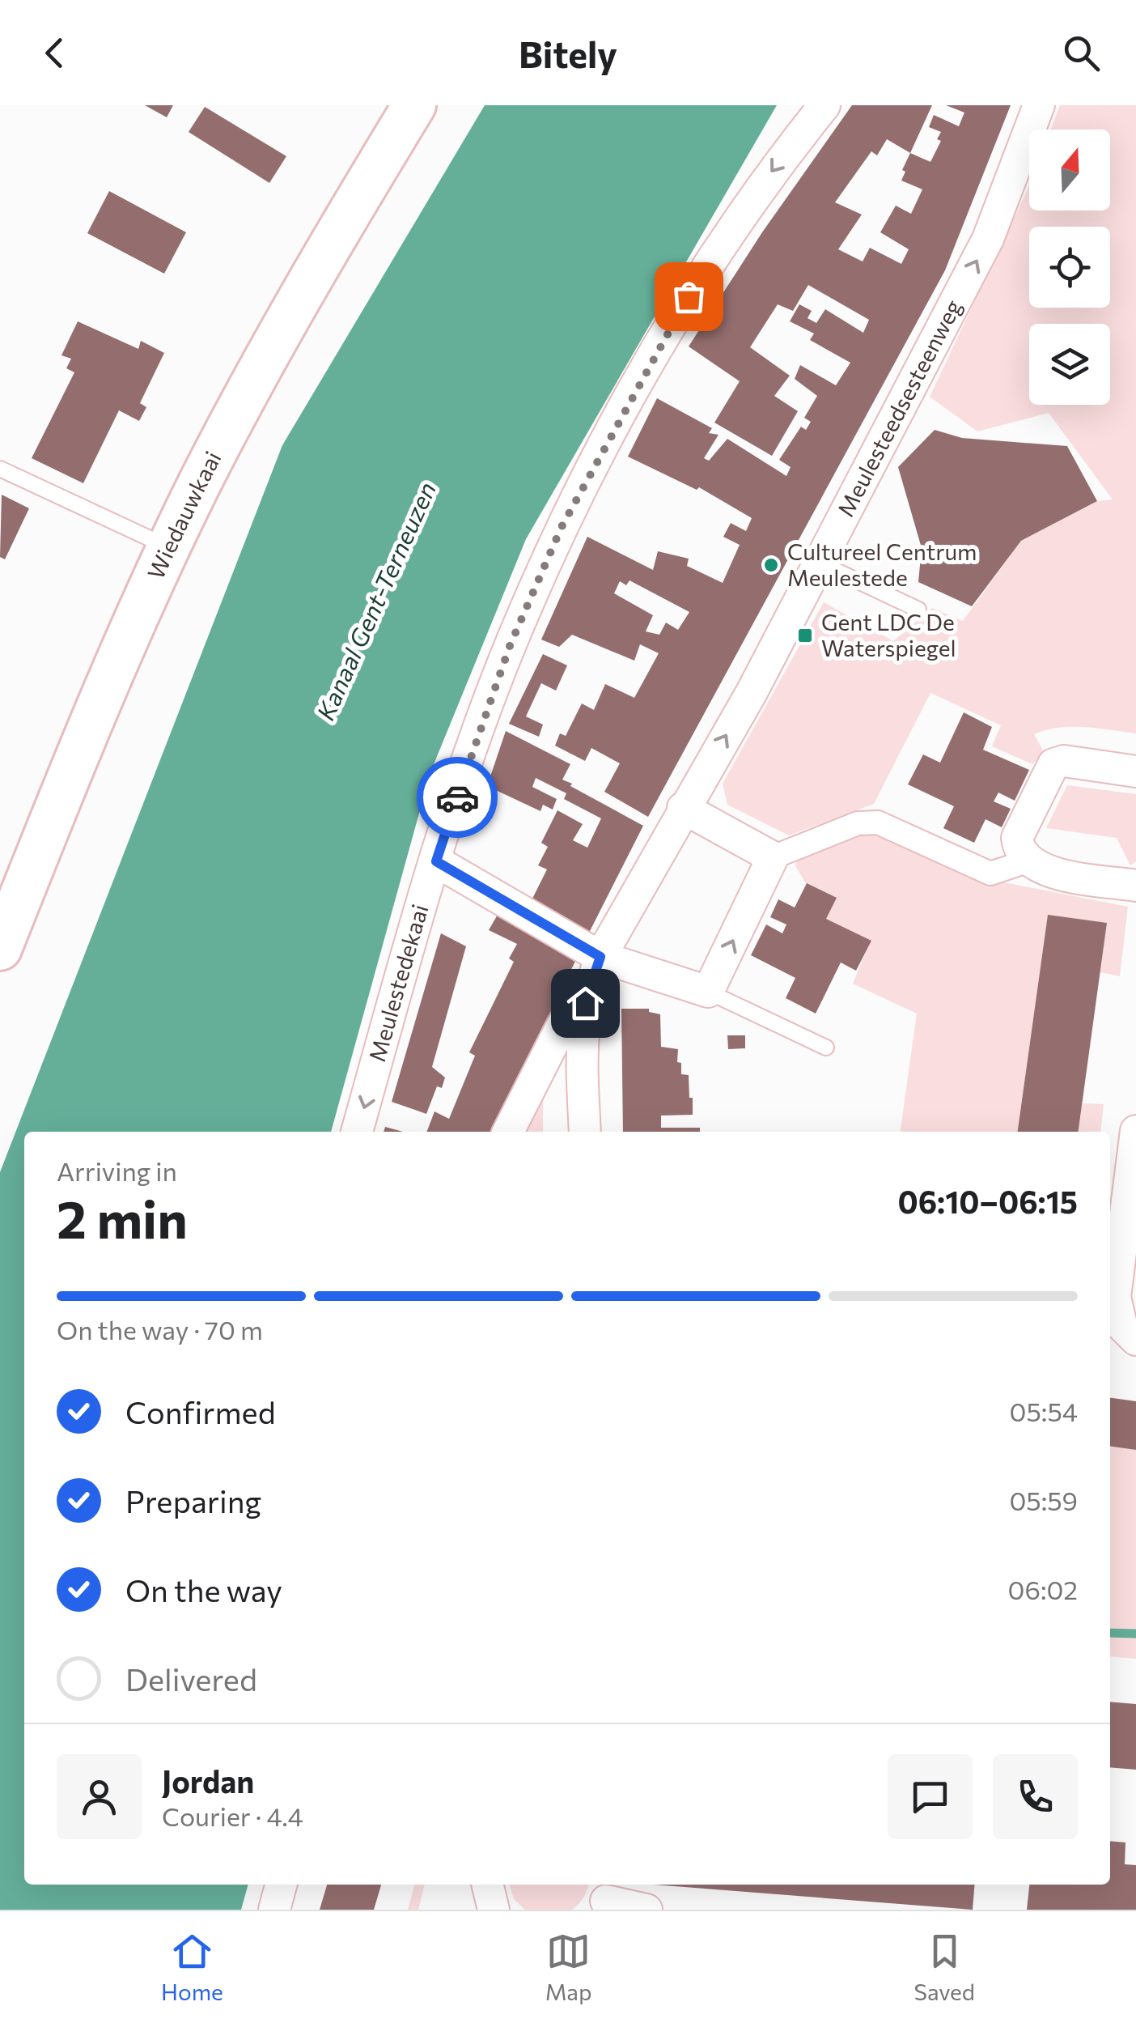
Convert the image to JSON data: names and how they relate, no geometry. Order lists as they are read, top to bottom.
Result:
{
  "streets": {
    "main road": ["Wiedauwkaai"],
    "street": ["Meulesteedsesteenweg", "Meulestedekaai"]
  },
  "one_way": ["Meulesteedsesteenweg", "Meulestedekaai"],
  "water": ["Kanaal Gent-Terneuzen"],
  "places": {
    "other": ["Cultureel Centrum Meulestede"],
    "transit": ["Gent LDC De Waterspiegel"]
  },
  "north": "top",
  "page": {
    "header": "Bitely",
    "heading": ["2 min", "Arriving in", "06:10–06:15"],
    "panel": ["Jordan", "Courier · 4.4"],
    "bar": "On the way · 70 m",
    "list": [
      ["Confirmed", "05:54"],
      ["Preparing", "05:59"],
      ["On the way", "06:02"],
      "Delivered"
    ],
    "tabs": ["Home", "Map", "Saved"]
  }
}
